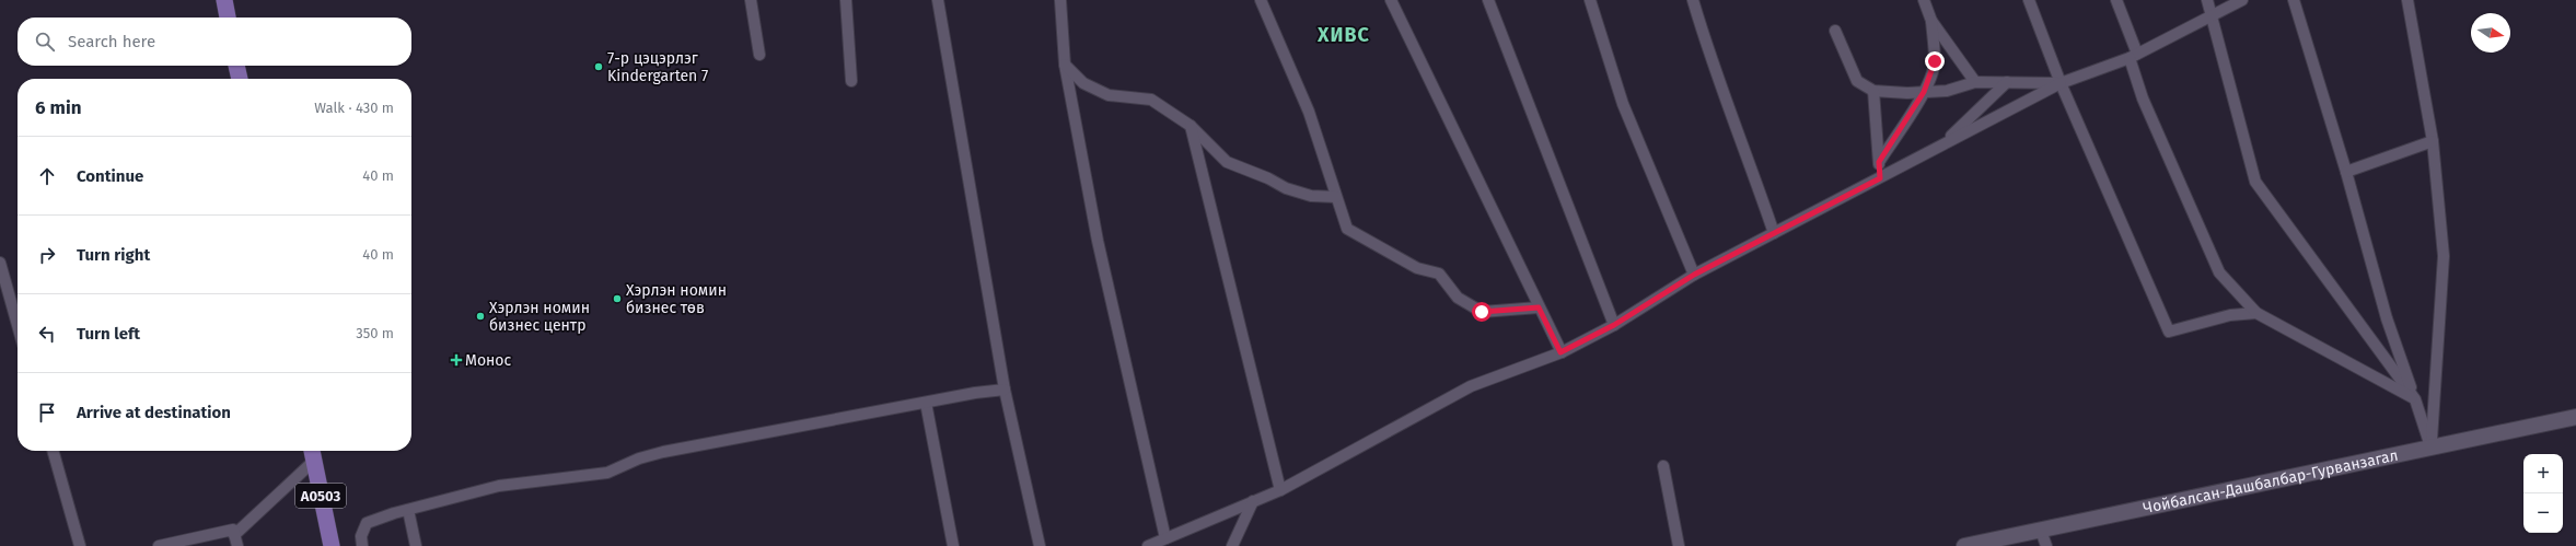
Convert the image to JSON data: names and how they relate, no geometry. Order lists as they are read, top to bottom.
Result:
{
  "streets": {
    "main road": ["A0503"],
    "street": ["Чойбалсан-Дашбалбар-Гурванзагал"]
  },
  "districts": ["ХИВС"],
  "places": {
    "other": ["7-р цэцэрлэг Kindergarten 7", "Хэрлэн номин бизнес төв", "Хэрлэн номин бизнес центр"],
    "health": ["Монос"]
  },
  "north": "right",
  "page": {
    "search": "Search here",
    "heading": ["6 min", "Walk · 430 m"],
    "list": [
      ["Continue", "40 m"],
      ["Turn right", "40 m"],
      ["Turn left", "350 m"],
      "Arrive at destination"
    ],
    "map_buttons": ["+", "−"]
  }
}
